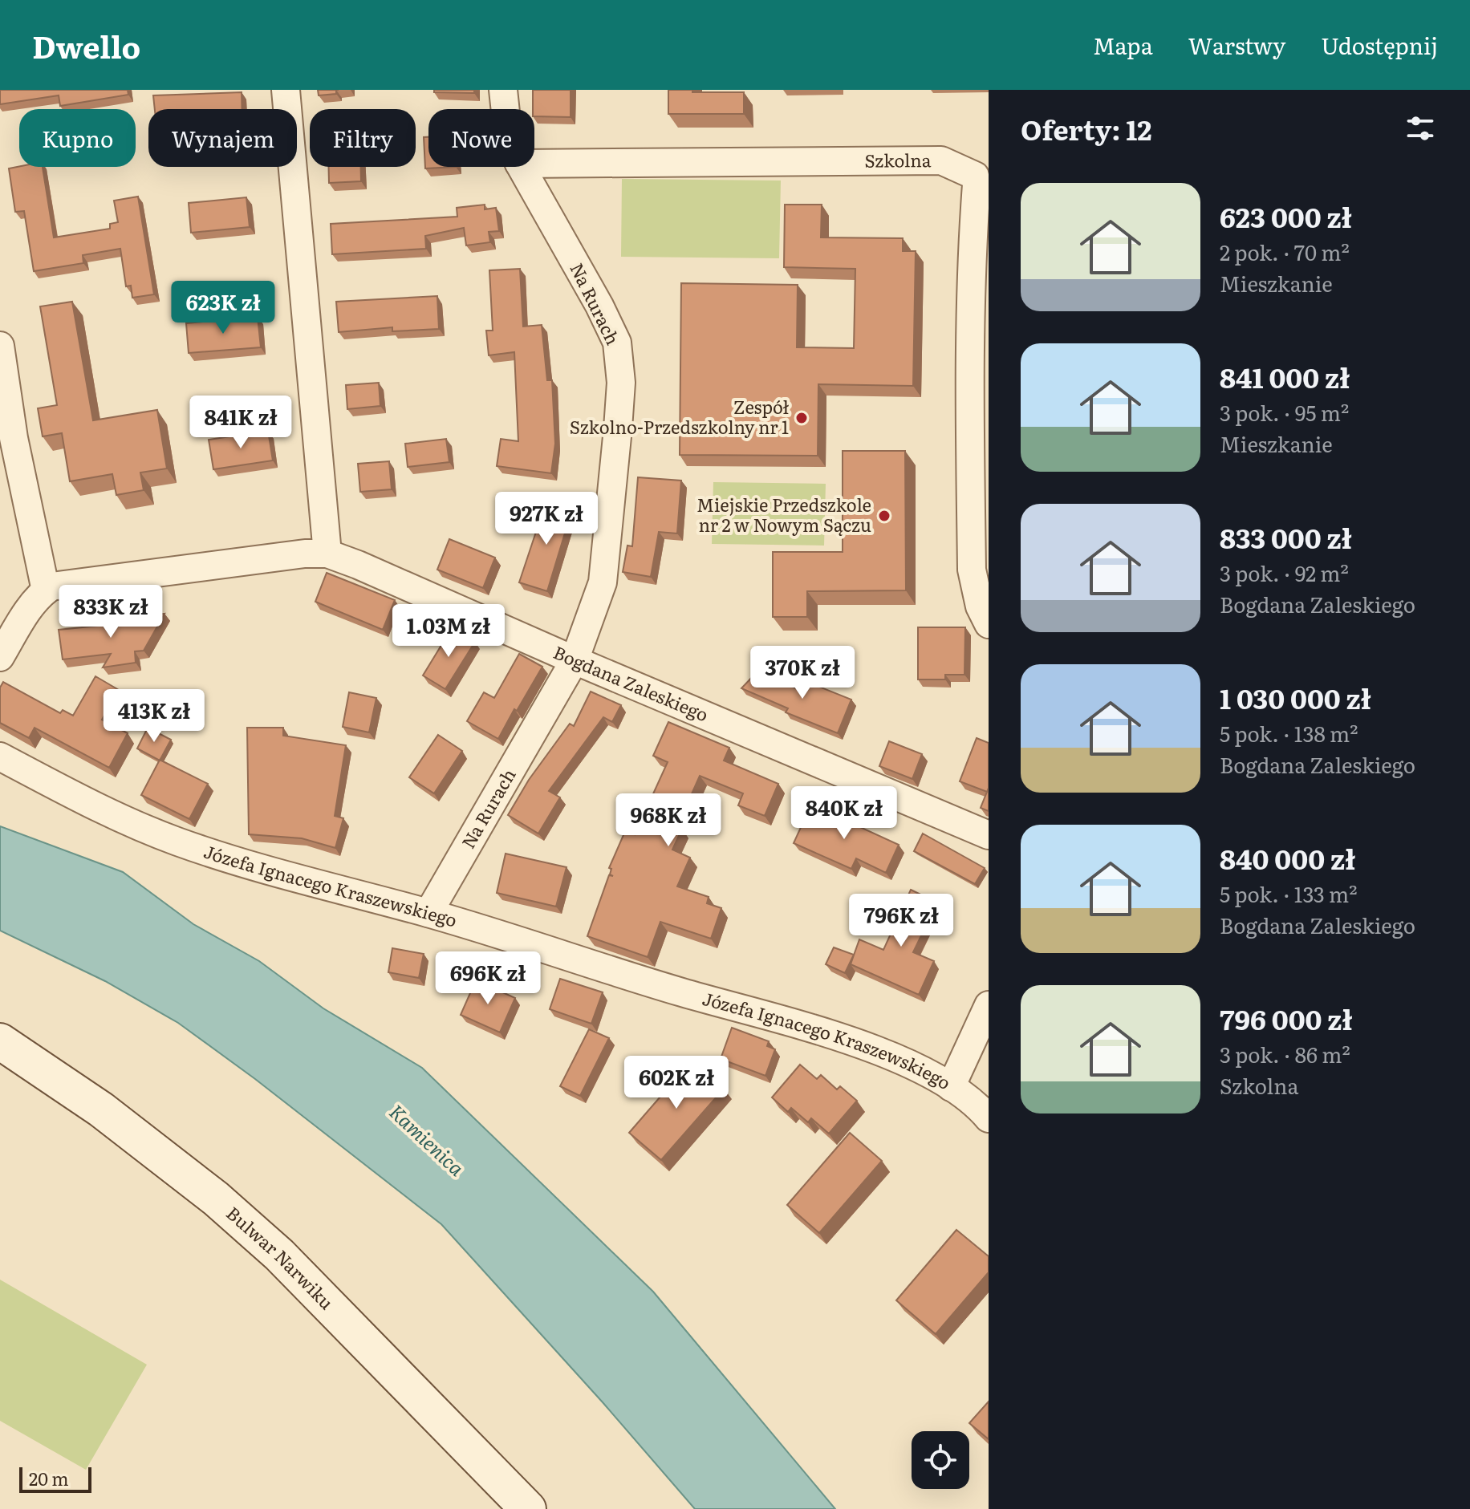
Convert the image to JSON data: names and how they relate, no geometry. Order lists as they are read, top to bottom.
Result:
{
  "streets": {
    "main road": ["Bulwar Narwiku"],
    "street": [
      "Szkolna",
      "Na Rurach",
      "Bogdana Zaleskiego",
      "Józefa Ignacego Kraszewskiego"
    ]
  },
  "crossings": [
    ["Na Rurach", "Bogdana Zaleskiego"],
    ["Na Rurach", "Józefa Ignacego Kraszewskiego"]
  ],
  "water": ["Kamienica"],
  "places": ["Zespół Szkolno-Przedszkolny nr 1", "Miejskie Przedszkole nr 2 w Nowym Sączu"],
  "scale_bar": "20 m",
  "page": {
    "header": "Dwello",
    "nav": ["Mapa", "Warstwy", "Udostępnij"],
    "heading": "Oferty: 12",
    "chip": [
      "Kupno",
      "Wynajem",
      "Filtry",
      "Nowe"
    ],
    "list": [
      {
        "name": "623 000 zł",
        "note": "2 pok. · 70 m² · Mieszkanie"
      },
      {
        "name": "841 000 zł",
        "note": "3 pok. · 95 m² · Mieszkanie"
      },
      {
        "name": "833 000 zł",
        "note": "3 pok. · 92 m² · Bogdana Zaleskiego"
      },
      {
        "name": "1 030 000 zł",
        "note": "5 pok. · 138 m² · Bogdana Zaleskiego"
      },
      {
        "name": "840 000 zł",
        "note": "5 pok. · 133 m² · Bogdana Zaleskiego"
      },
      {
        "name": "796 000 zł",
        "note": "3 pok. · 86 m² · Szkolna"
      }
    ],
    "price": [
      "623K zł",
      "841K zł",
      "927K zł",
      "833K zł",
      "1.03M zł",
      "370K zł",
      "413K zł",
      "840K zł",
      "968K zł",
      "796K zł",
      "696K zł",
      "602K zł"
    ],
    "scale": "20 m"
  }
}
